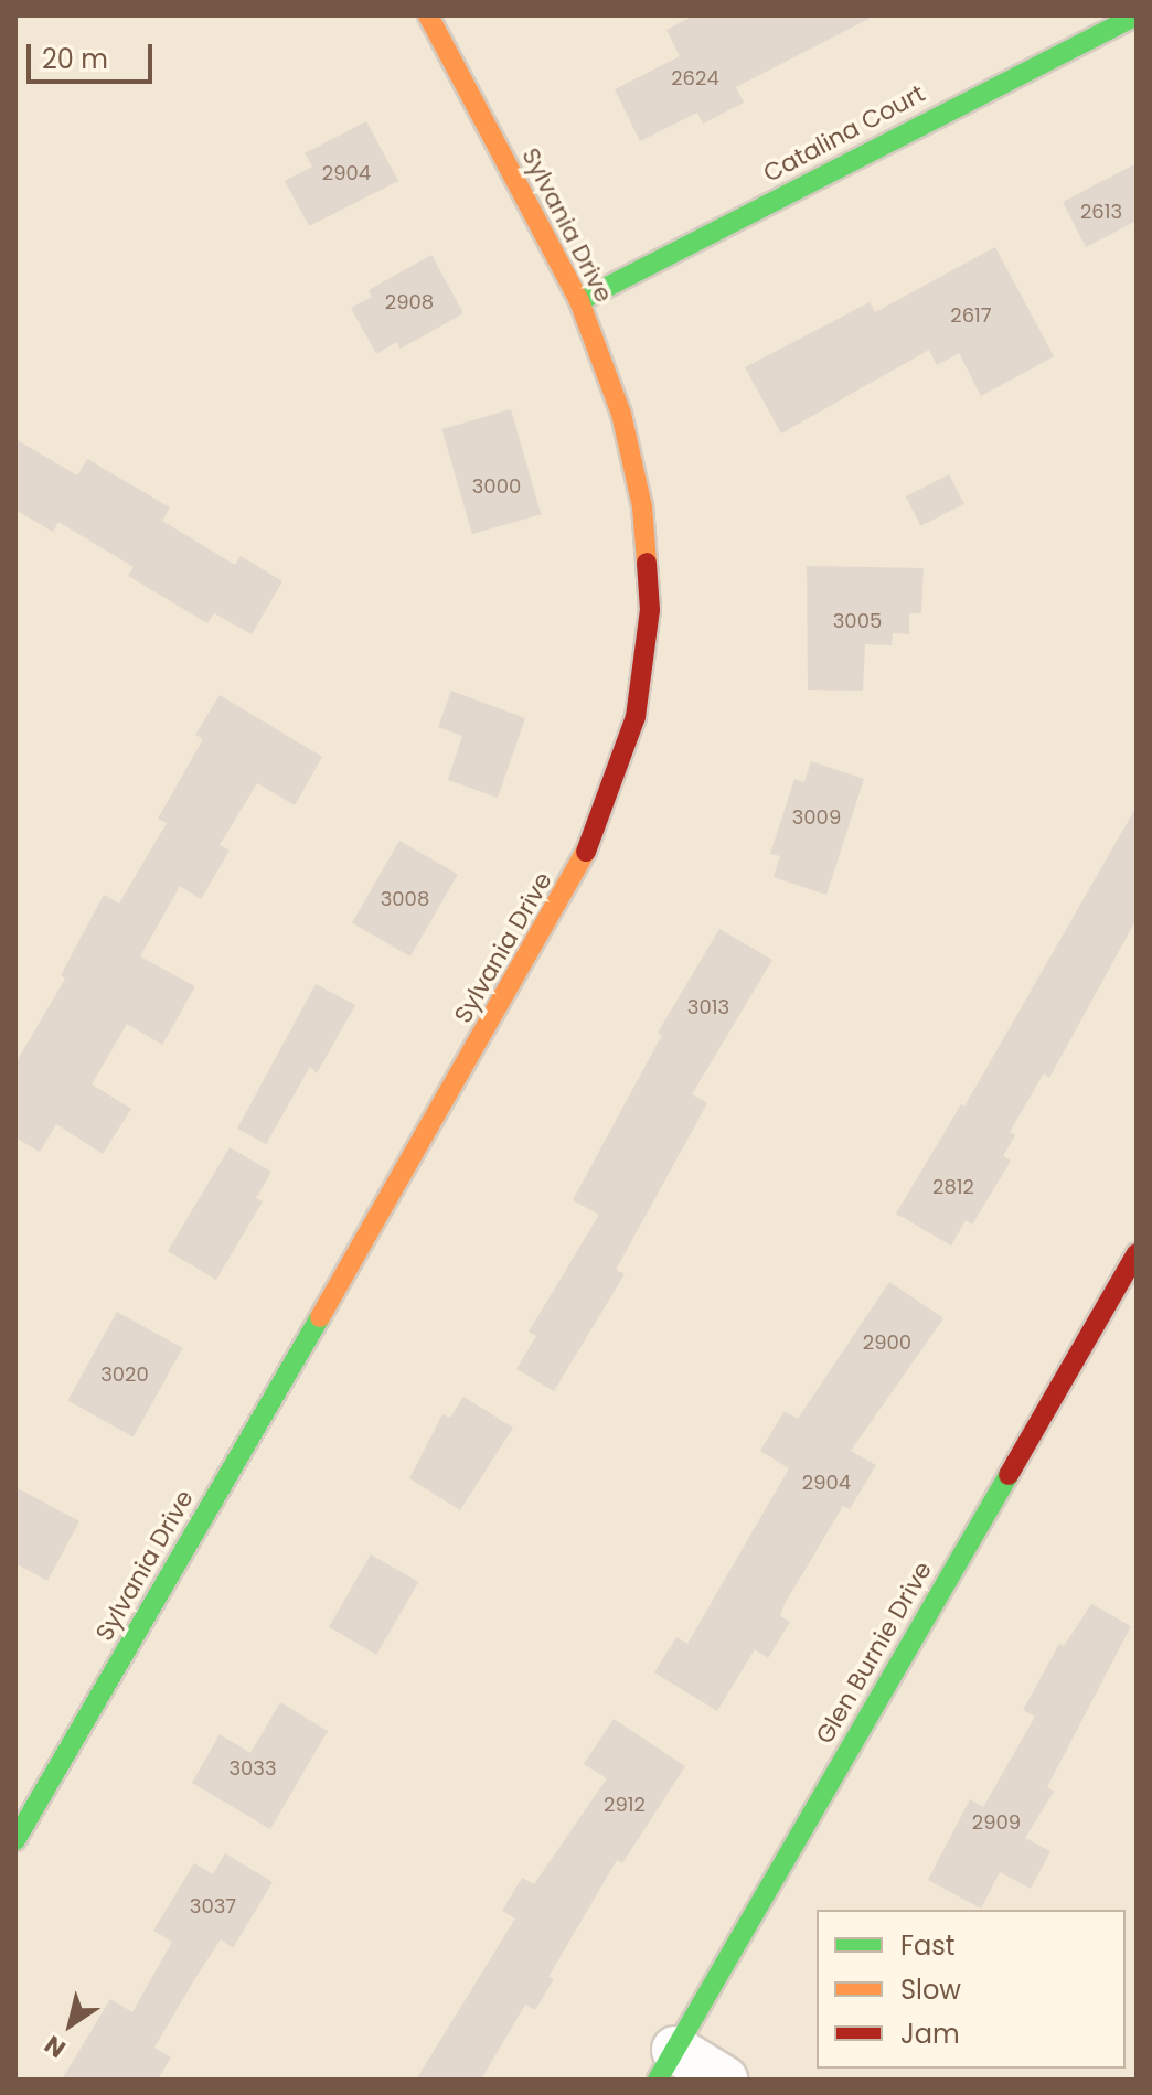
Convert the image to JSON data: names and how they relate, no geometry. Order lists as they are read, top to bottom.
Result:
{
  "streets": {
    "street": ["Catalina Court", "Sylvania Drive", "Glen Burnie Drive"]
  },
  "crossings": [
    ["Catalina Court", "Sylvania Drive"]
  ],
  "house_numbers": [
    "2624",
    "2904",
    "2613",
    "2908",
    "2617",
    "3000",
    "3005",
    "3009",
    "3008",
    "3013",
    "2812",
    "2900",
    "3020",
    "2904",
    "3033",
    "2912",
    "2909",
    "3037"
  ],
  "legend": ["Fast", "Slow", "Jam"],
  "scale_bar": "20 m",
  "north": "bottom left"
}
